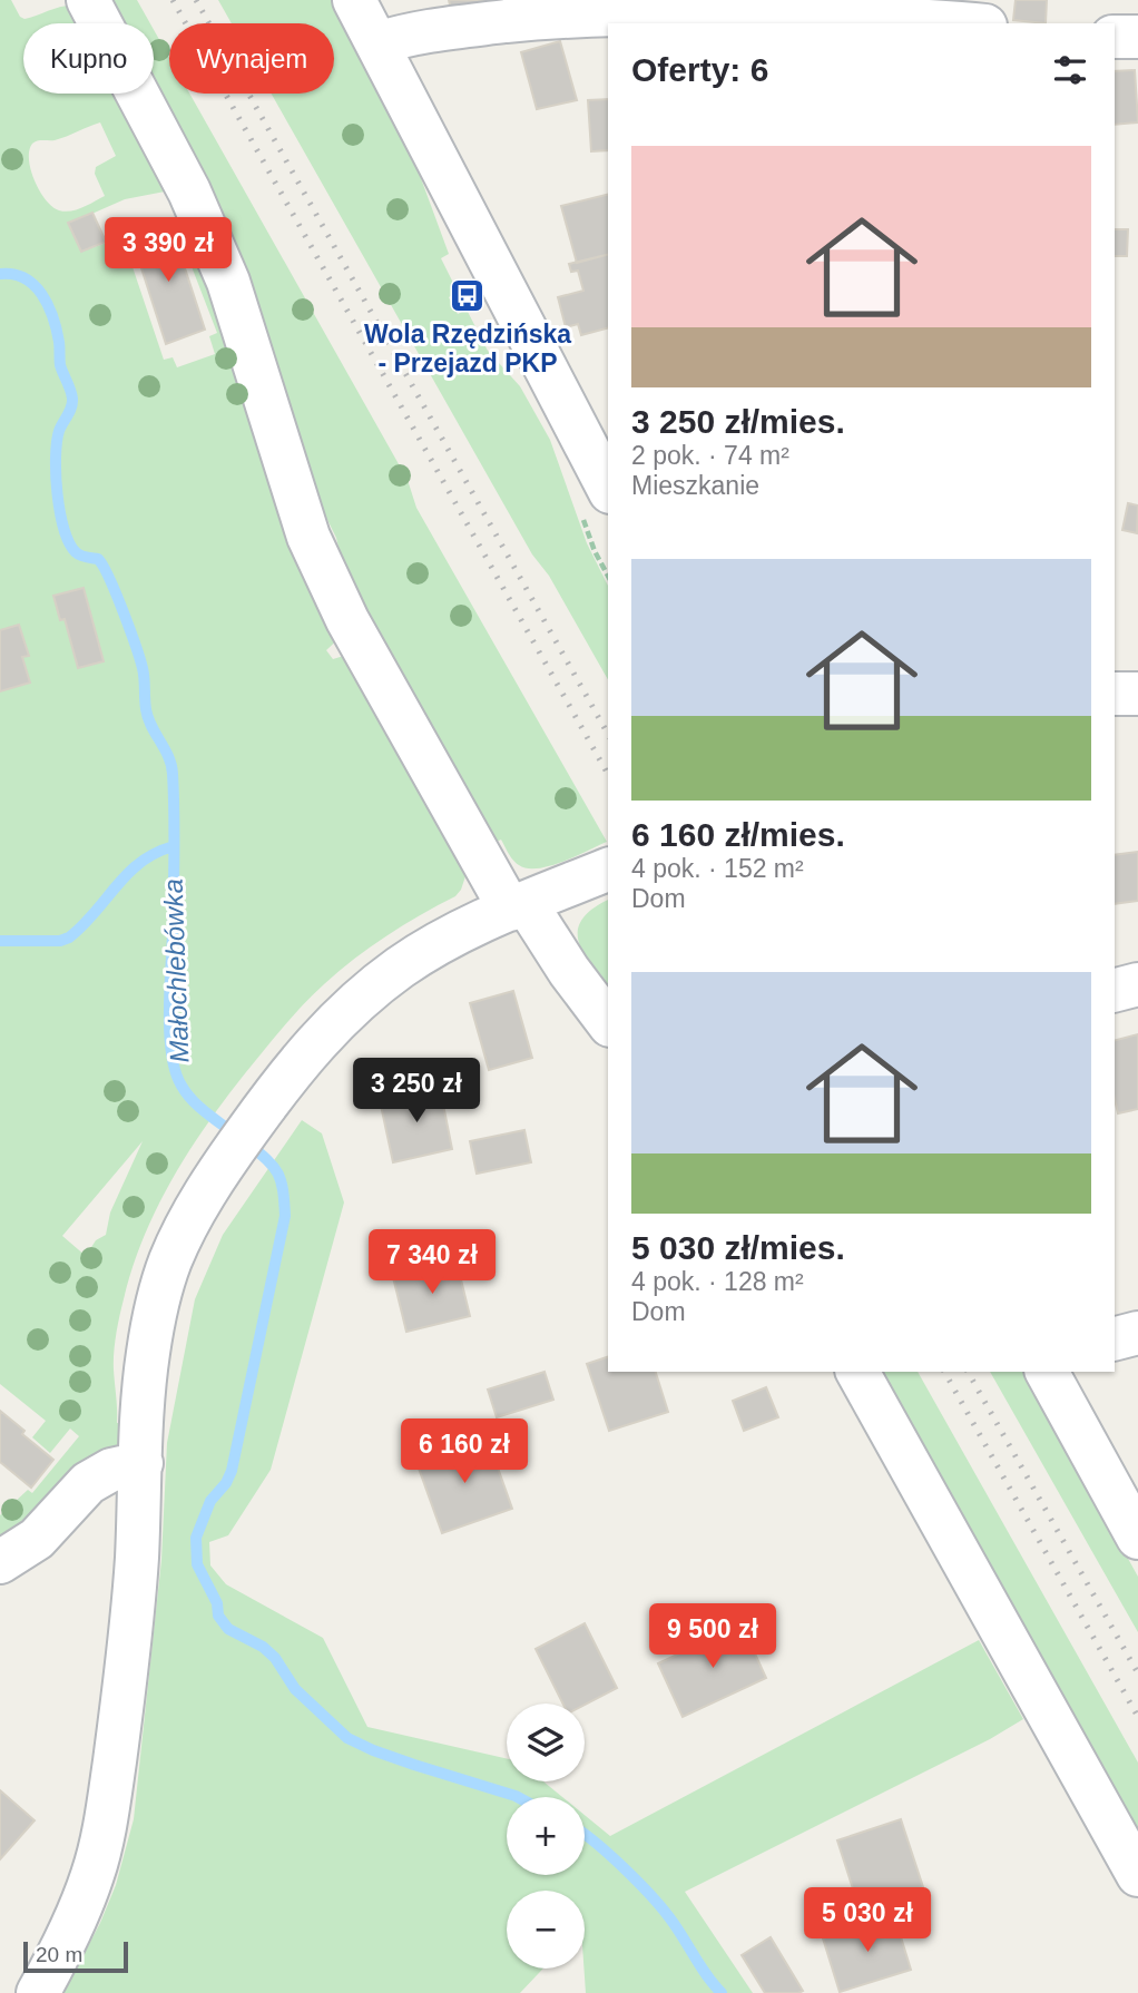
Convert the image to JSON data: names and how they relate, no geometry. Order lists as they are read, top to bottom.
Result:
{
  "water": ["Małochlebówka"],
  "places": {
    "bus stop": ["Wola Rzędzińska - Przejazd PKP"]
  },
  "scale_bar": "20 m",
  "page": {
    "chip": ["Kupno", "Wynajem"],
    "heading": "Oferty: 6",
    "list": [
      {
        "name": "3 250 zł/mies.",
        "note": "2 pok. · 74 m² · Mieszkanie"
      },
      {
        "name": "6 160 zł/mies.",
        "note": "4 pok. · 152 m² · Dom"
      },
      {
        "name": "5 030 zł/mies.",
        "note": "4 pok. · 128 m² · Dom"
      }
    ],
    "price": [
      "3 390 zł",
      "3 250 zł",
      "7 340 zł",
      "6 160 zł",
      "9 500 zł",
      "5 030 zł"
    ],
    "map_buttons": ["+", "−"],
    "scale": "20 m"
  }
}
